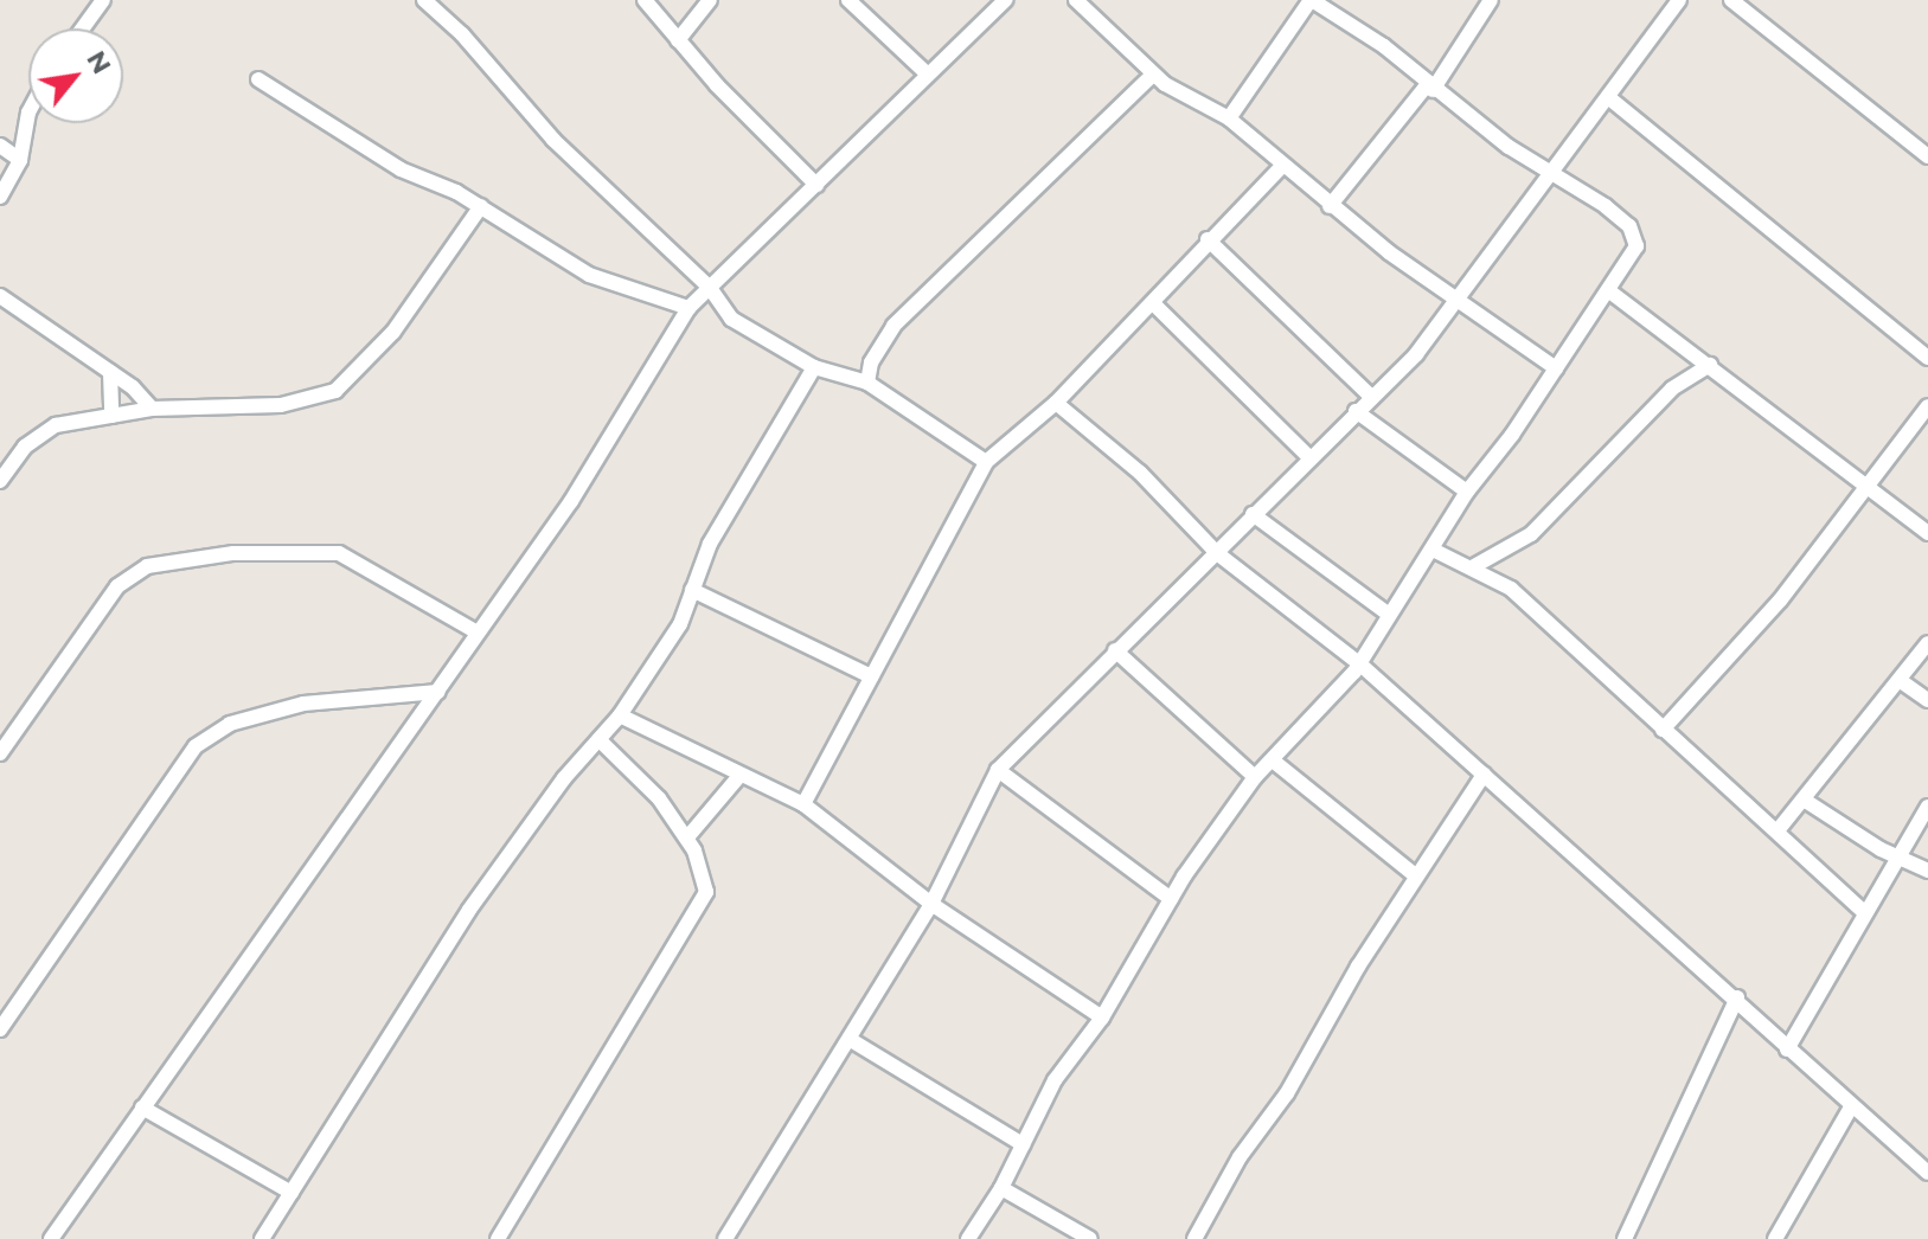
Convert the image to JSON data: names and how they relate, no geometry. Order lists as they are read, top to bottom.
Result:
{
  "north": "top right"
}
